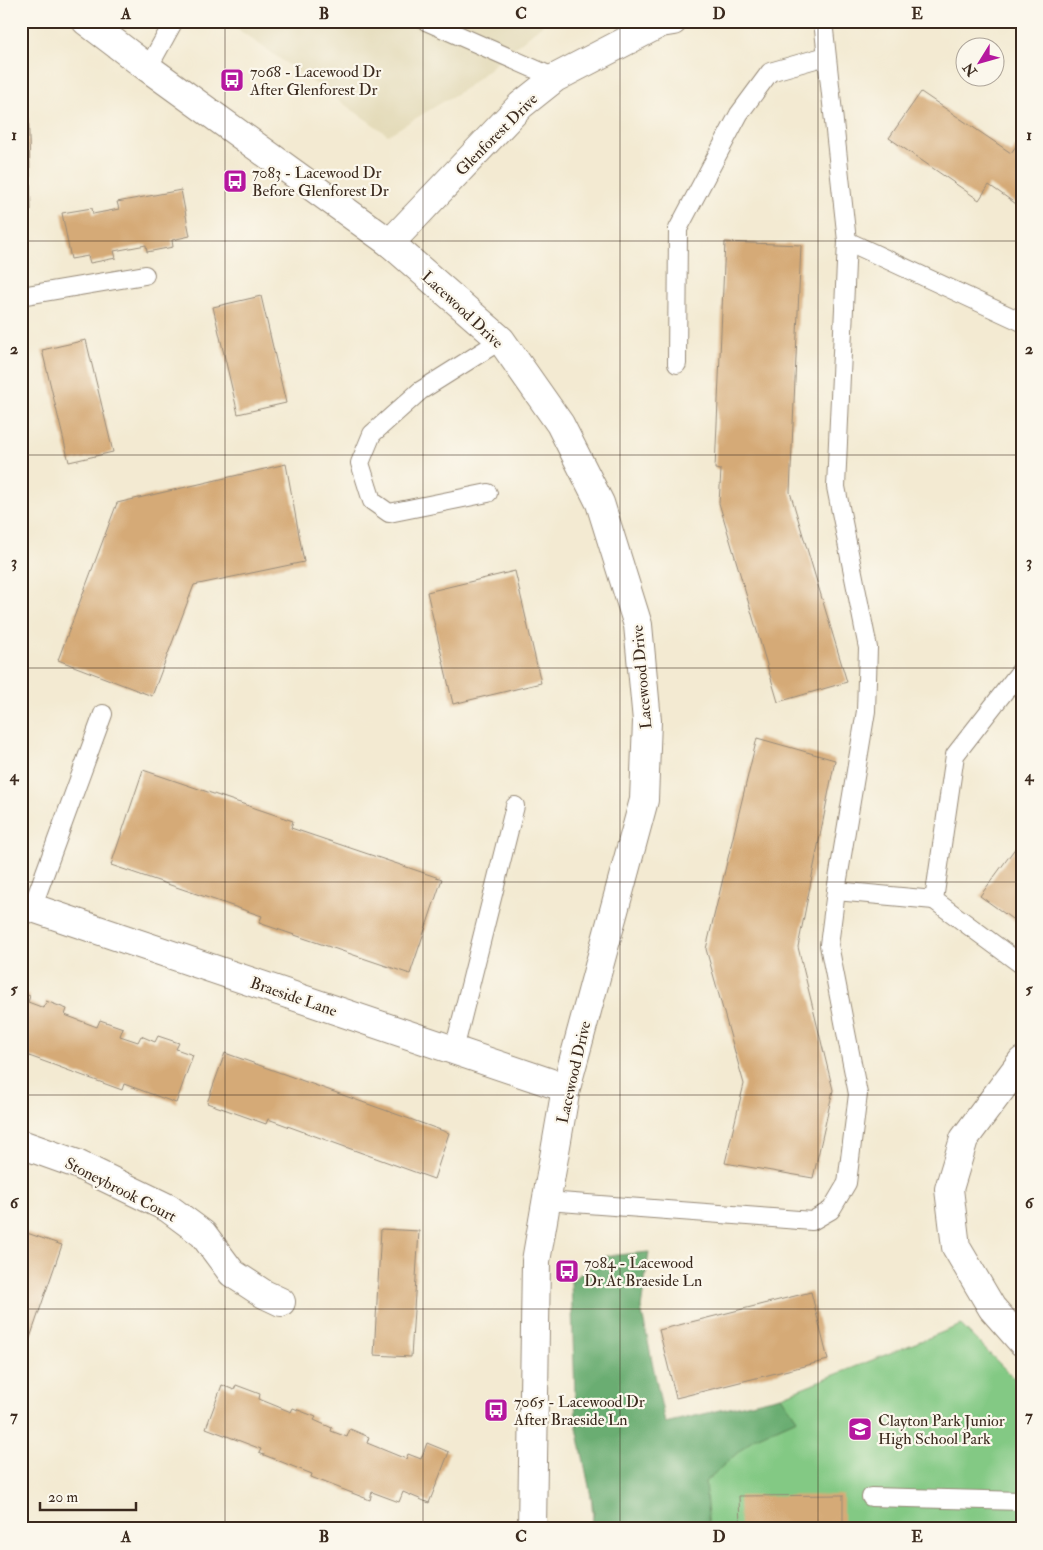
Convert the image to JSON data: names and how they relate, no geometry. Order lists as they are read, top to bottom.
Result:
{
  "streets": {
    "main road": [
      "Glenforest Drive",
      "Lacewood Drive",
      "Braeside Lane",
      "Stoneybrook Court"
    ]
  },
  "crossings": [
    ["Glenforest Drive", "Lacewood Drive"],
    ["Lacewood Drive", "Braeside Lane"]
  ],
  "places": {
    "bus stop": [
      "7068 - Lacewood Dr After Glenforest Dr",
      "7083 - Lacewood Dr Before Glenforest Dr",
      "7084 - Lacewood Dr At Braeside Ln",
      "7065 - Lacewood Dr After Braeside Ln"
    ],
    "school or university": ["Clayton Park Junior High School Park"]
  },
  "scale_bar": "20 m",
  "north": "bottom left",
  "grid": {
    "columns": [
      "A",
      "B",
      "C",
      "D",
      "E"
    ],
    "rows": [
      "1",
      "2",
      "3",
      "4",
      "5",
      "6",
      "7"
    ]
  }
}
